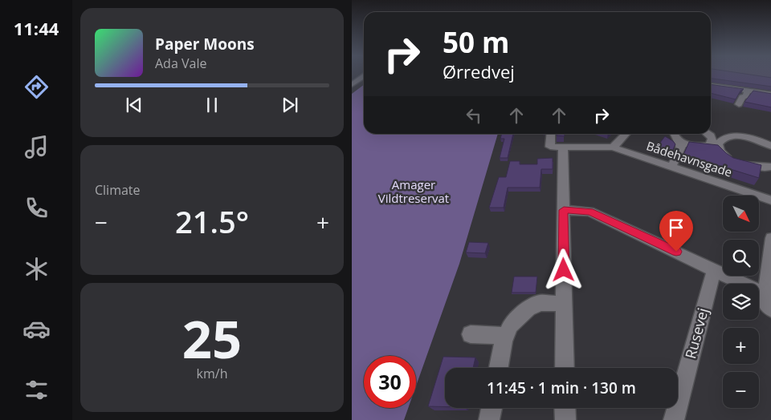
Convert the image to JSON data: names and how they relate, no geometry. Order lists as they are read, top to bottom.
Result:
{
  "streets": {
    "street": ["Bådehavnsgade", "Rusevej"]
  },
  "parks": ["Amager Vildtreservat"],
  "north": "bottom right",
  "page": {
    "tabs": "11:44",
    "turn": ["50 m", "Ørredvej"],
    "song": ["Paper Moons", "Ada Vale"],
    "tile": [
      "Climate",
      ["25", "km/h"]
    ],
    "map_buttons": ["+", "−"],
    "heat": ["−", "21.5°", "+"],
    "limit": "30",
    "trip": "11:45 · 1 min · 130 m"
  }
}
